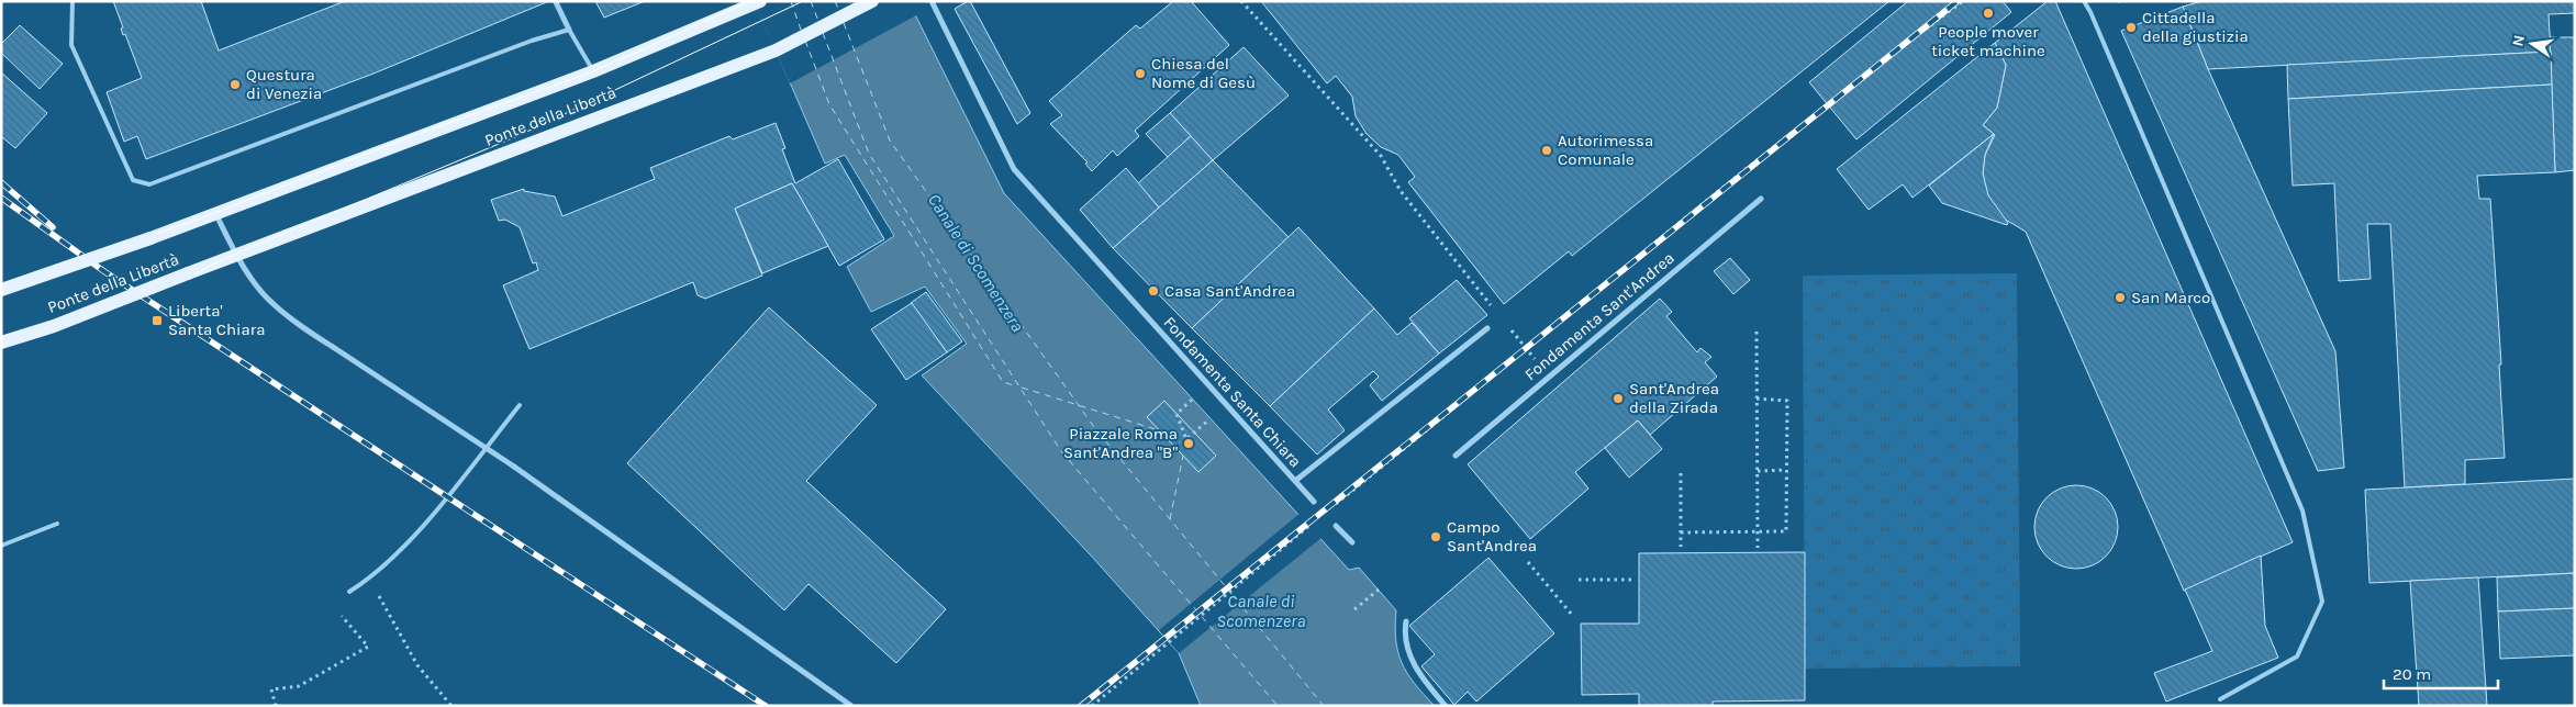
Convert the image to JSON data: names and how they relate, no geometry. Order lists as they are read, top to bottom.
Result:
{
  "streets": {
    "main road": ["Ponte della Libertà"],
    "street": ["Fondamenta Sant'Andrea", "Fondamenta Santa Chiara"]
  },
  "water": ["Canale di Scomenzera"],
  "places": {
    "other": [
      "People mover ticket machine",
      "Cittadella della giustizia",
      "Chiesa del Nome di Gesù",
      "Questura di Venezia",
      "Autorimessa Comunale",
      "Casa Sant'Andrea",
      "San Marco",
      "Sant'Andrea della Zirada",
      "Piazzale Roma Sant'Andrea \"B\"",
      "Campo Sant'Andrea"
    ],
    "transit": ["Liberta' Santa Chiara"]
  },
  "scale_bar": "20 m",
  "north": "left"
}
